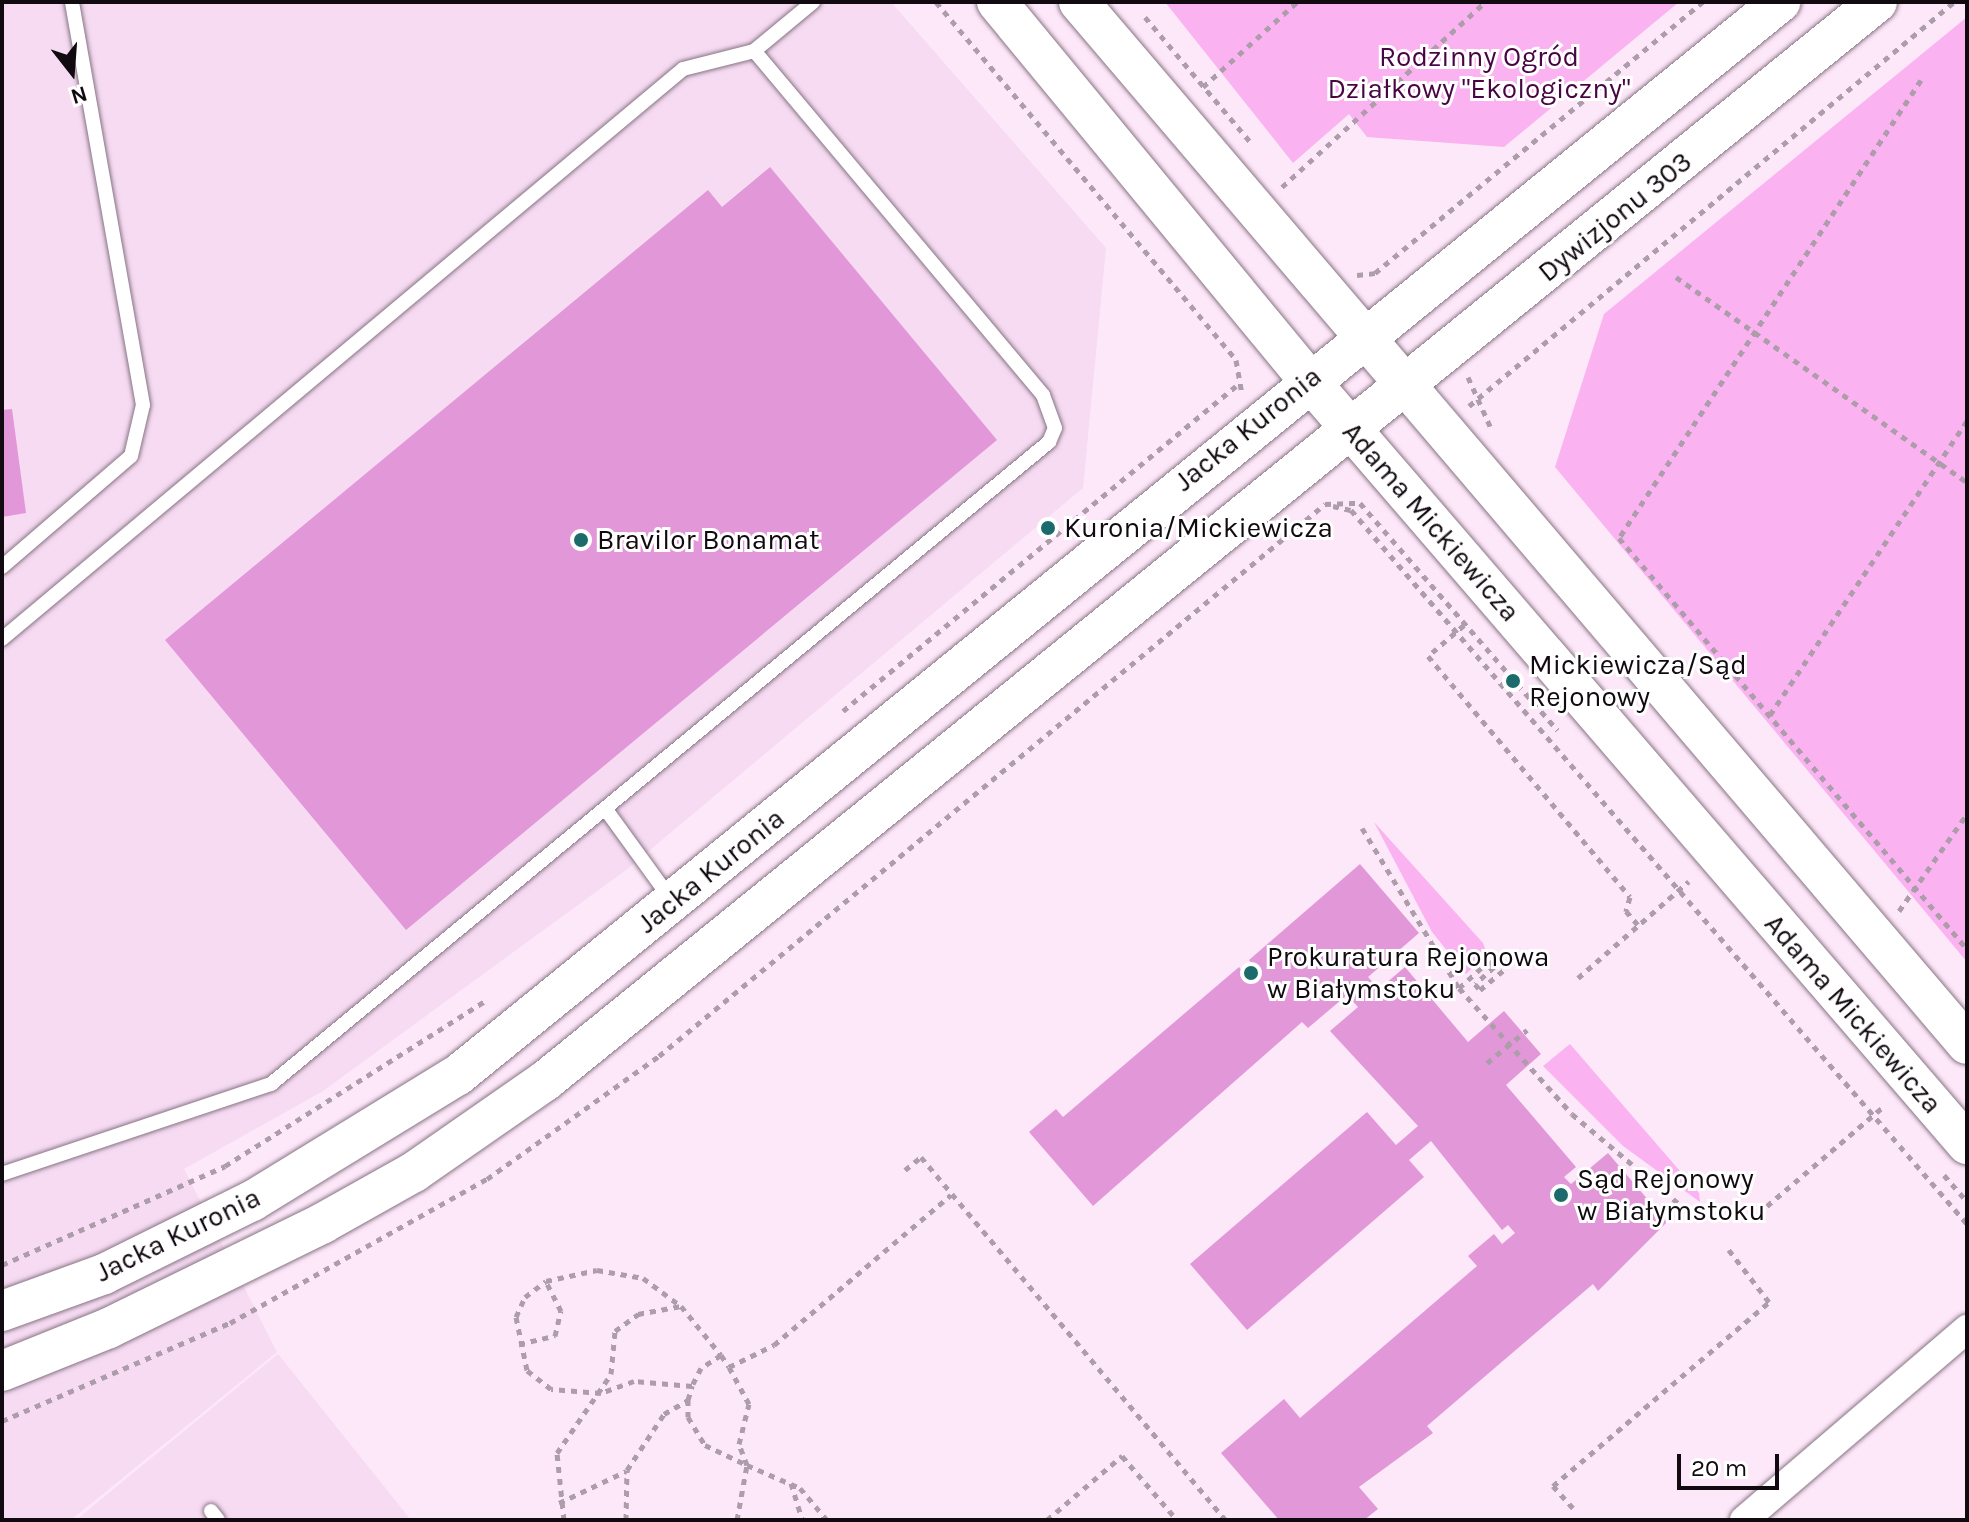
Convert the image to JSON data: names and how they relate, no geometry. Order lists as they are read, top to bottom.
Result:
{
  "streets": {
    "main road": ["Dywizjonu 303", "Jacka Kuronia", "Adama Mickiewicza"]
  },
  "crossings": [
    ["Dywizjonu 303", "Jacka Kuronia"],
    ["Dywizjonu 303", "Adama Mickiewicza"],
    ["Jacka Kuronia", "Adama Mickiewicza"]
  ],
  "parks": ["Rodzinny Ogród Działkowy \"Ekologiczny\""],
  "places": [
    "Kuronia/Mickiewicza",
    "Bravilor Bonamat",
    "Mickiewicza/Sąd Rejonowy",
    "Prokuratura Rejonowa w Białymstoku",
    "Sąd Rejonowy w Białymstoku"
  ],
  "scale_bar": "20 m",
  "north": "bottom"
}
